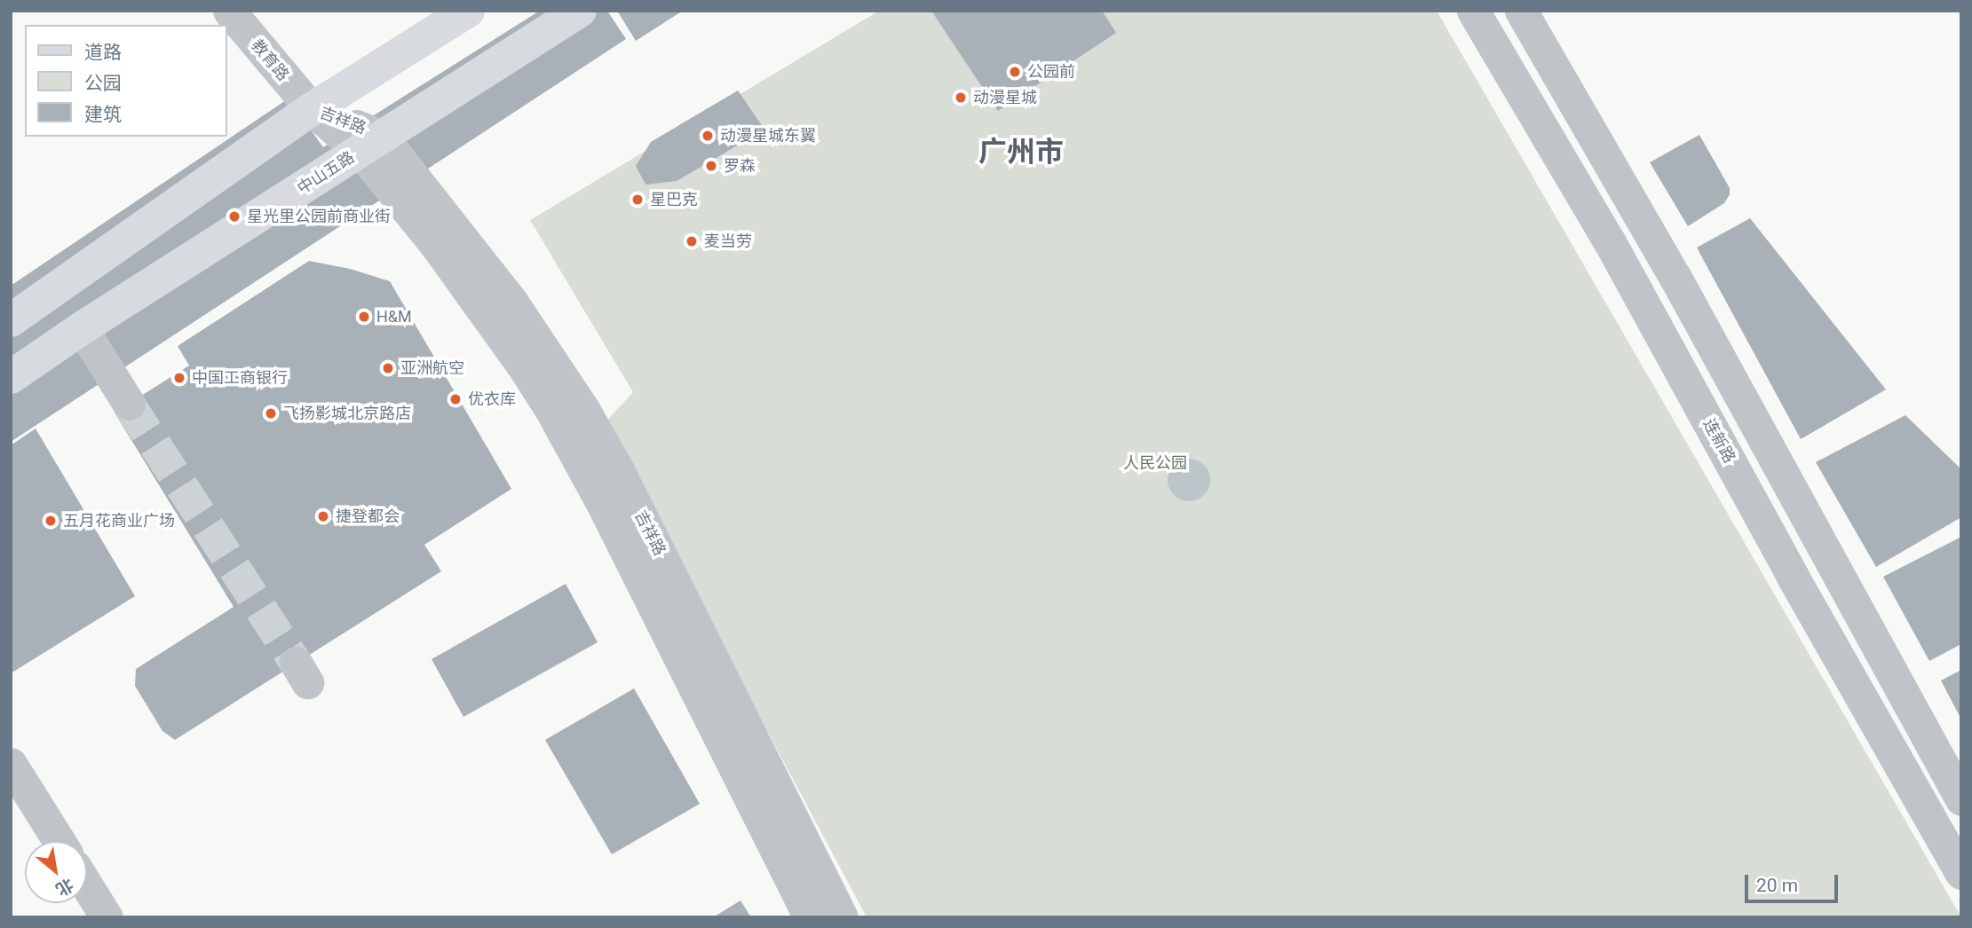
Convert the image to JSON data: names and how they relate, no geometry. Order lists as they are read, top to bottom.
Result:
{
  "streets": {
    "main road": ["中山五路"],
    "street": ["教育路", "吉祥路", "连新路"]
  },
  "crossings": [
    ["教育路", "吉祥路"],
    ["吉祥路", "中山五路"]
  ],
  "districts": ["广州市"],
  "parks": ["人民公园"],
  "places": [
    "公园前",
    "动漫星城",
    "动漫星城东翼",
    "罗森",
    "星巴克",
    "星光里公园前商业街",
    "麦当劳",
    "H&M",
    "亚洲航空",
    "中国工商银行",
    "优衣库",
    "飞扬影城北京路店",
    "捷登都会",
    "五月花商业广场"
  ],
  "legend": ["道路", "公园", "建筑"],
  "scale_bar": "20 m",
  "north": "bottom right"
}
